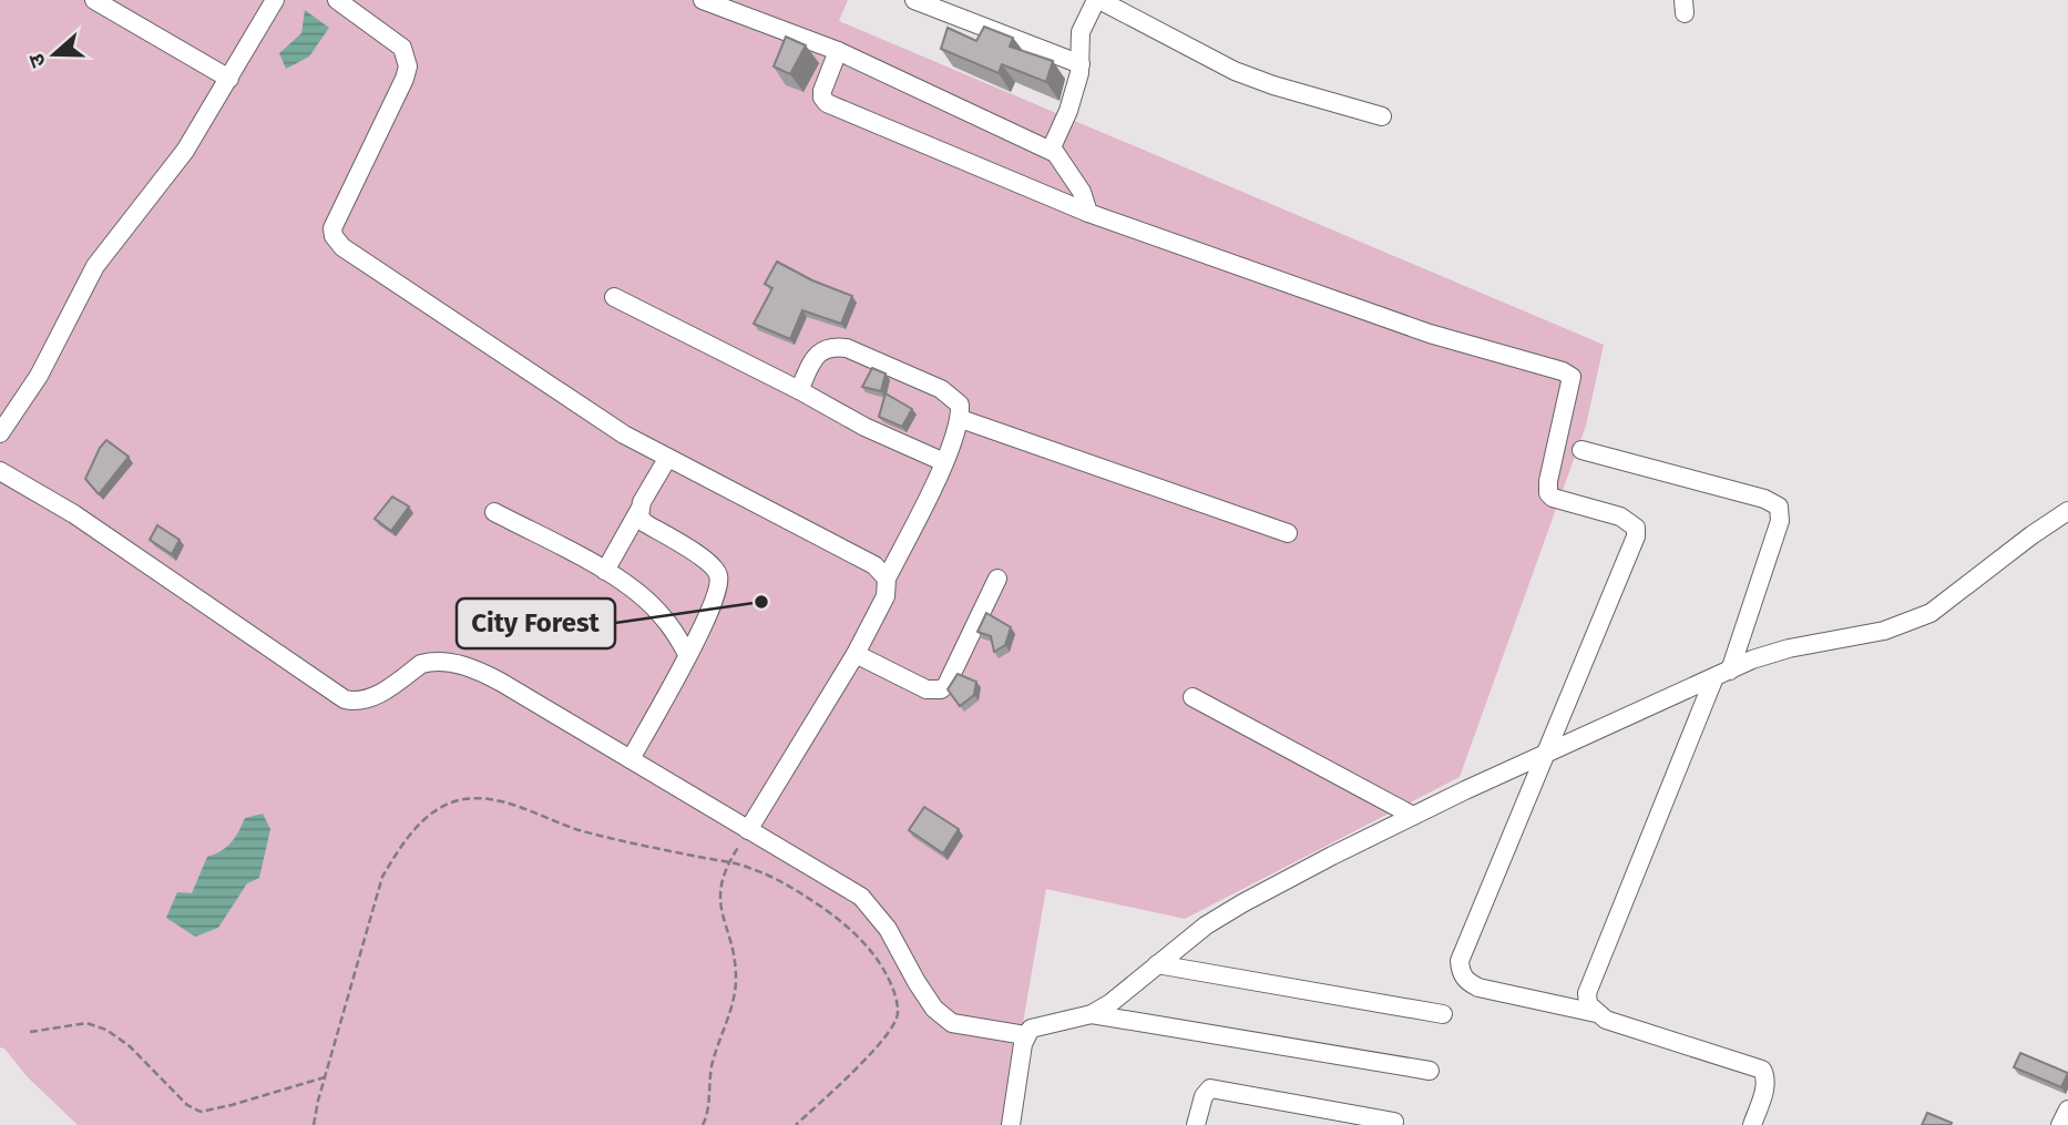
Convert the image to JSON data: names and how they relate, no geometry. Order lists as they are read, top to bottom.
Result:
{
  "places": ["City Forest"],
  "north": "left"
}
